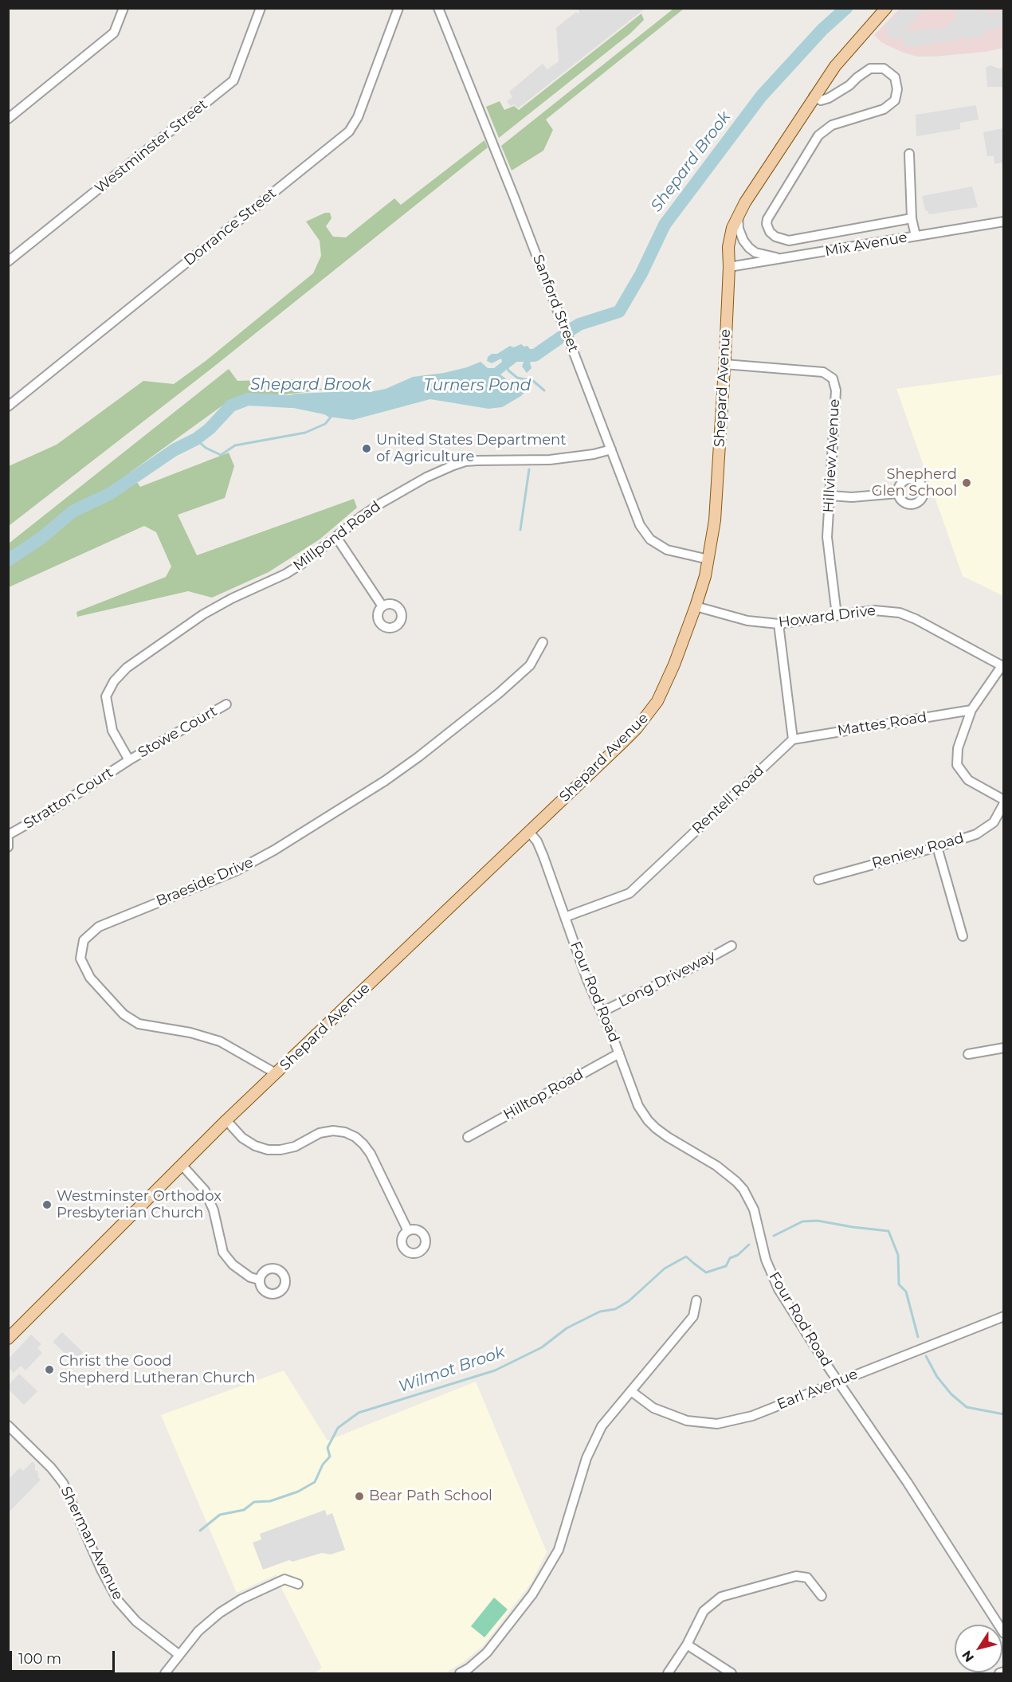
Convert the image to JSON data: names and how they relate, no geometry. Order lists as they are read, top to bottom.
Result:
{
  "streets": {
    "main road": ["Shepard Avenue"],
    "street": [
      "Westminster Street",
      "Dorrance Street",
      "Mix Avenue",
      "Sanford Street",
      "Hillview Avenue",
      "Millpond Road",
      "Howard Drive",
      "Mattes Road",
      "Stowe Court",
      "Stratton Court",
      "Rentell Road",
      "Reniew Road",
      "Braeside Drive",
      "Long Driveway",
      "Four Rod Road",
      "Hilltop Road",
      "Earl Avenue",
      "Sherman Avenue"
    ]
  },
  "crossings": [
    ["Mix Avenue", "Shepard Avenue"],
    ["Sanford Street", "Shepard Avenue"],
    ["Sanford Street", "Millpond Road"],
    ["Shepard Avenue", "Hillview Avenue"],
    ["Shepard Avenue", "Howard Drive"],
    ["Shepard Avenue", "Braeside Drive"],
    ["Shepard Avenue", "Four Rod Road"],
    ["Hillview Avenue", "Howard Drive"],
    ["Millpond Road", "Stowe Court"],
    ["Millpond Road", "Stratton Court"],
    ["Mattes Road", "Rentell Road"],
    ["Stowe Court", "Stratton Court"],
    ["Rentell Road", "Four Rod Road"],
    ["Long Driveway", "Four Rod Road"],
    ["Four Rod Road", "Hilltop Road"],
    ["Four Rod Road", "Earl Avenue"]
  ],
  "water": ["Shepard Brook", "Turners Pond", "Wilmot Brook"],
  "places": [
    "United States Department of Agriculture",
    "Shepherd Glen School",
    "Westminster Orthodox Presbyterian Church",
    "Christ the Good Shepherd Lutheran Church",
    "Bear Path School"
  ],
  "scale_bar": "100 m",
  "north": "bottom left"
}
